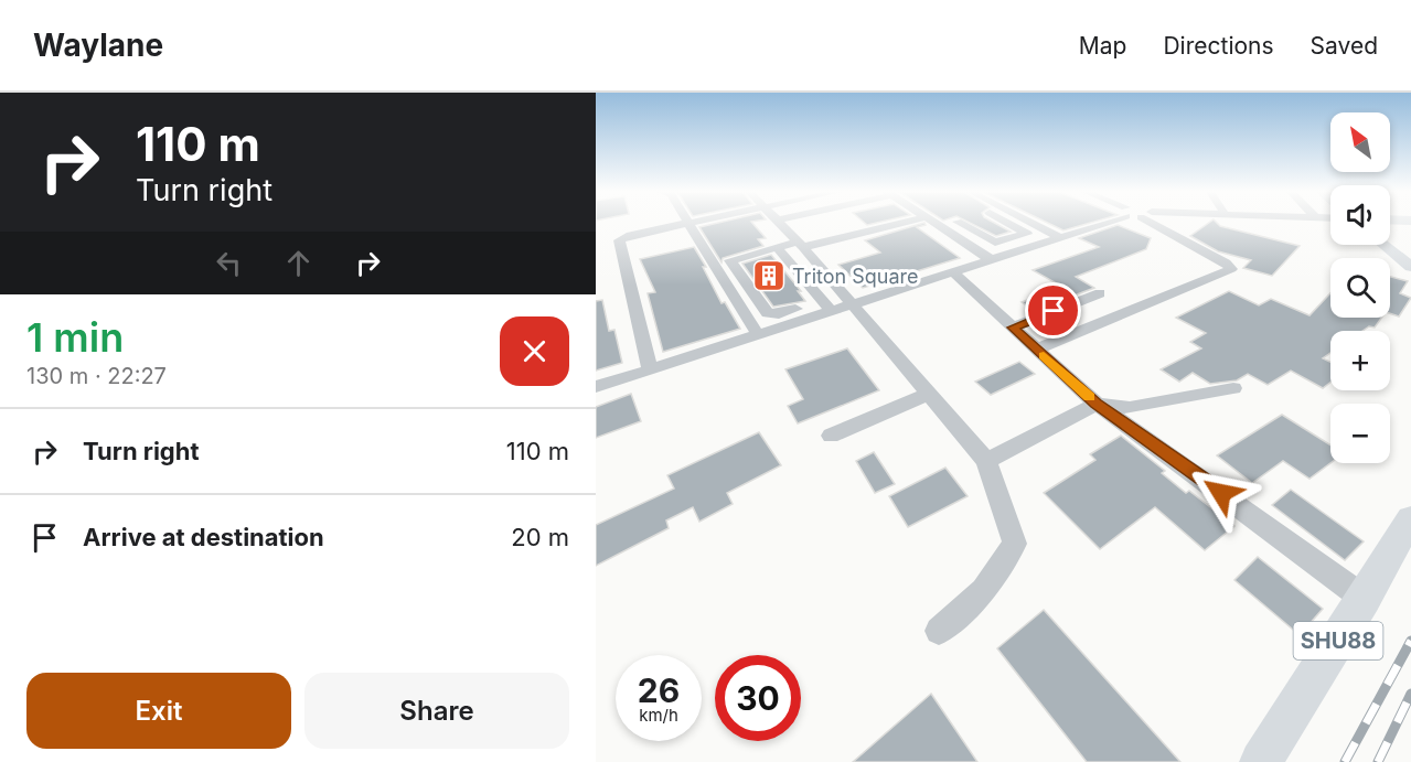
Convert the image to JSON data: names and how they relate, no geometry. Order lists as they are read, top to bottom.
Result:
{
  "streets": {
    "main road": ["SHU88"]
  },
  "places": {
    "building": ["Triton Square"]
  },
  "north": "top left",
  "page": {
    "header": "Waylane",
    "nav": ["Map", "Directions", "Saved"],
    "turn": ["110 m", "Turn right"],
    "map_buttons": ["+", "−"],
    "heading": ["1 min", "130 m · 22:27"],
    "list": [
      {
        "name": "Turn right",
        "value": "110 m"
      },
      {
        "name": "Arrive at destination",
        "value": "20 m"
      }
    ],
    "speed": "26 km/h",
    "limit": "30",
    "buttons": ["Exit", "Share"]
  }
}
